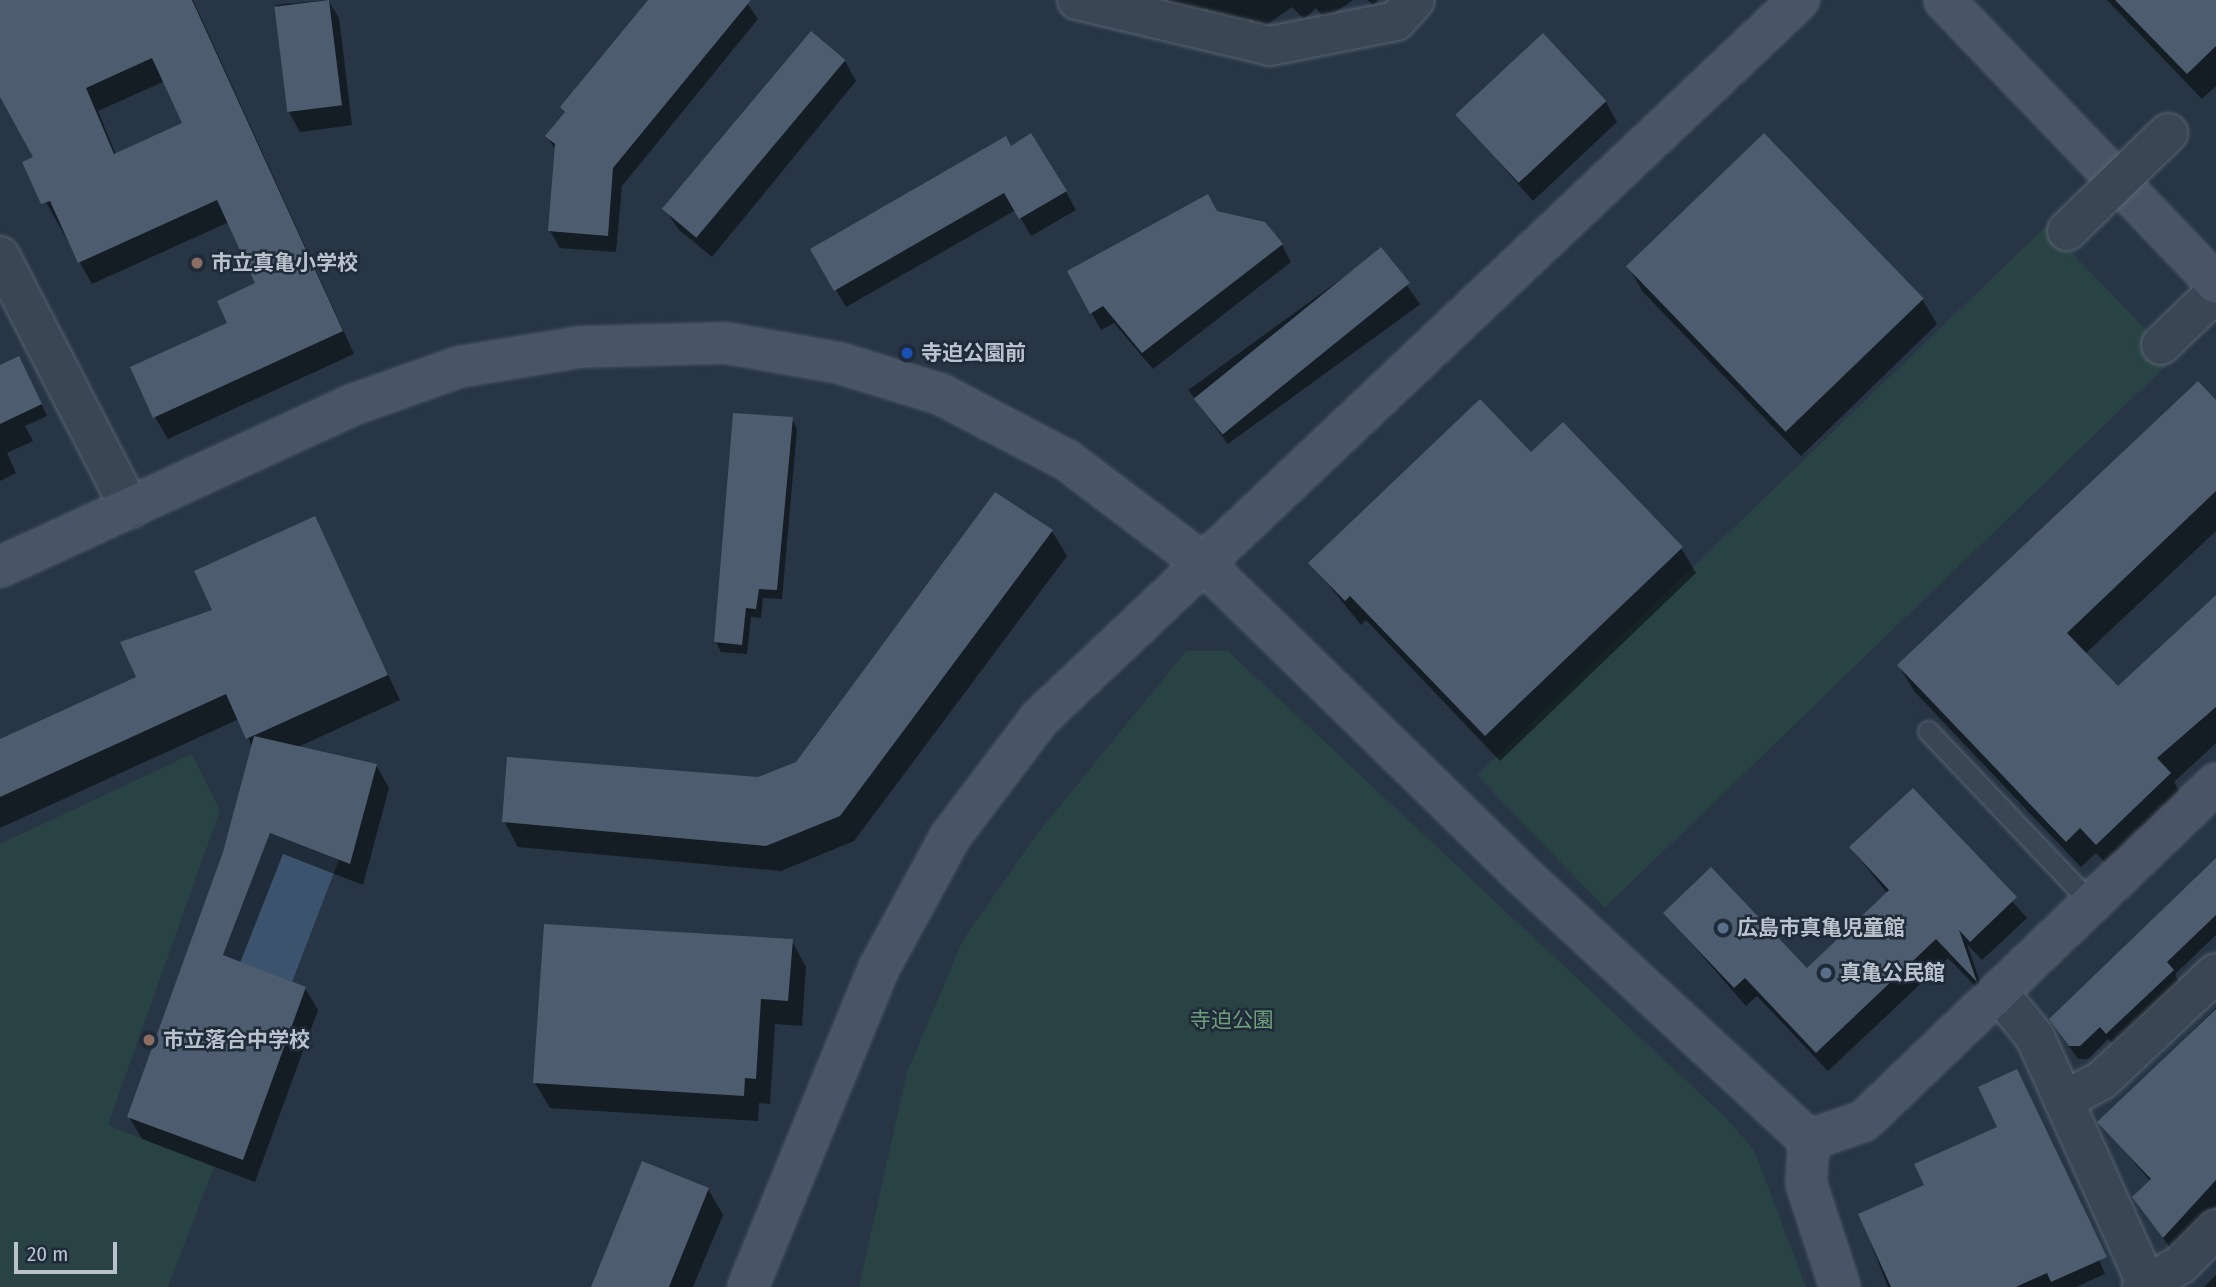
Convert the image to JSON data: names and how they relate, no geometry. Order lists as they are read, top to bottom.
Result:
{
  "parks": ["寺迫公園"],
  "places": [
    "市立真亀小学校",
    "寺迫公園前",
    "広島市真亀児童館",
    "真亀公民館",
    "市立落合中学校"
  ],
  "scale_bar": "20 m"
}
